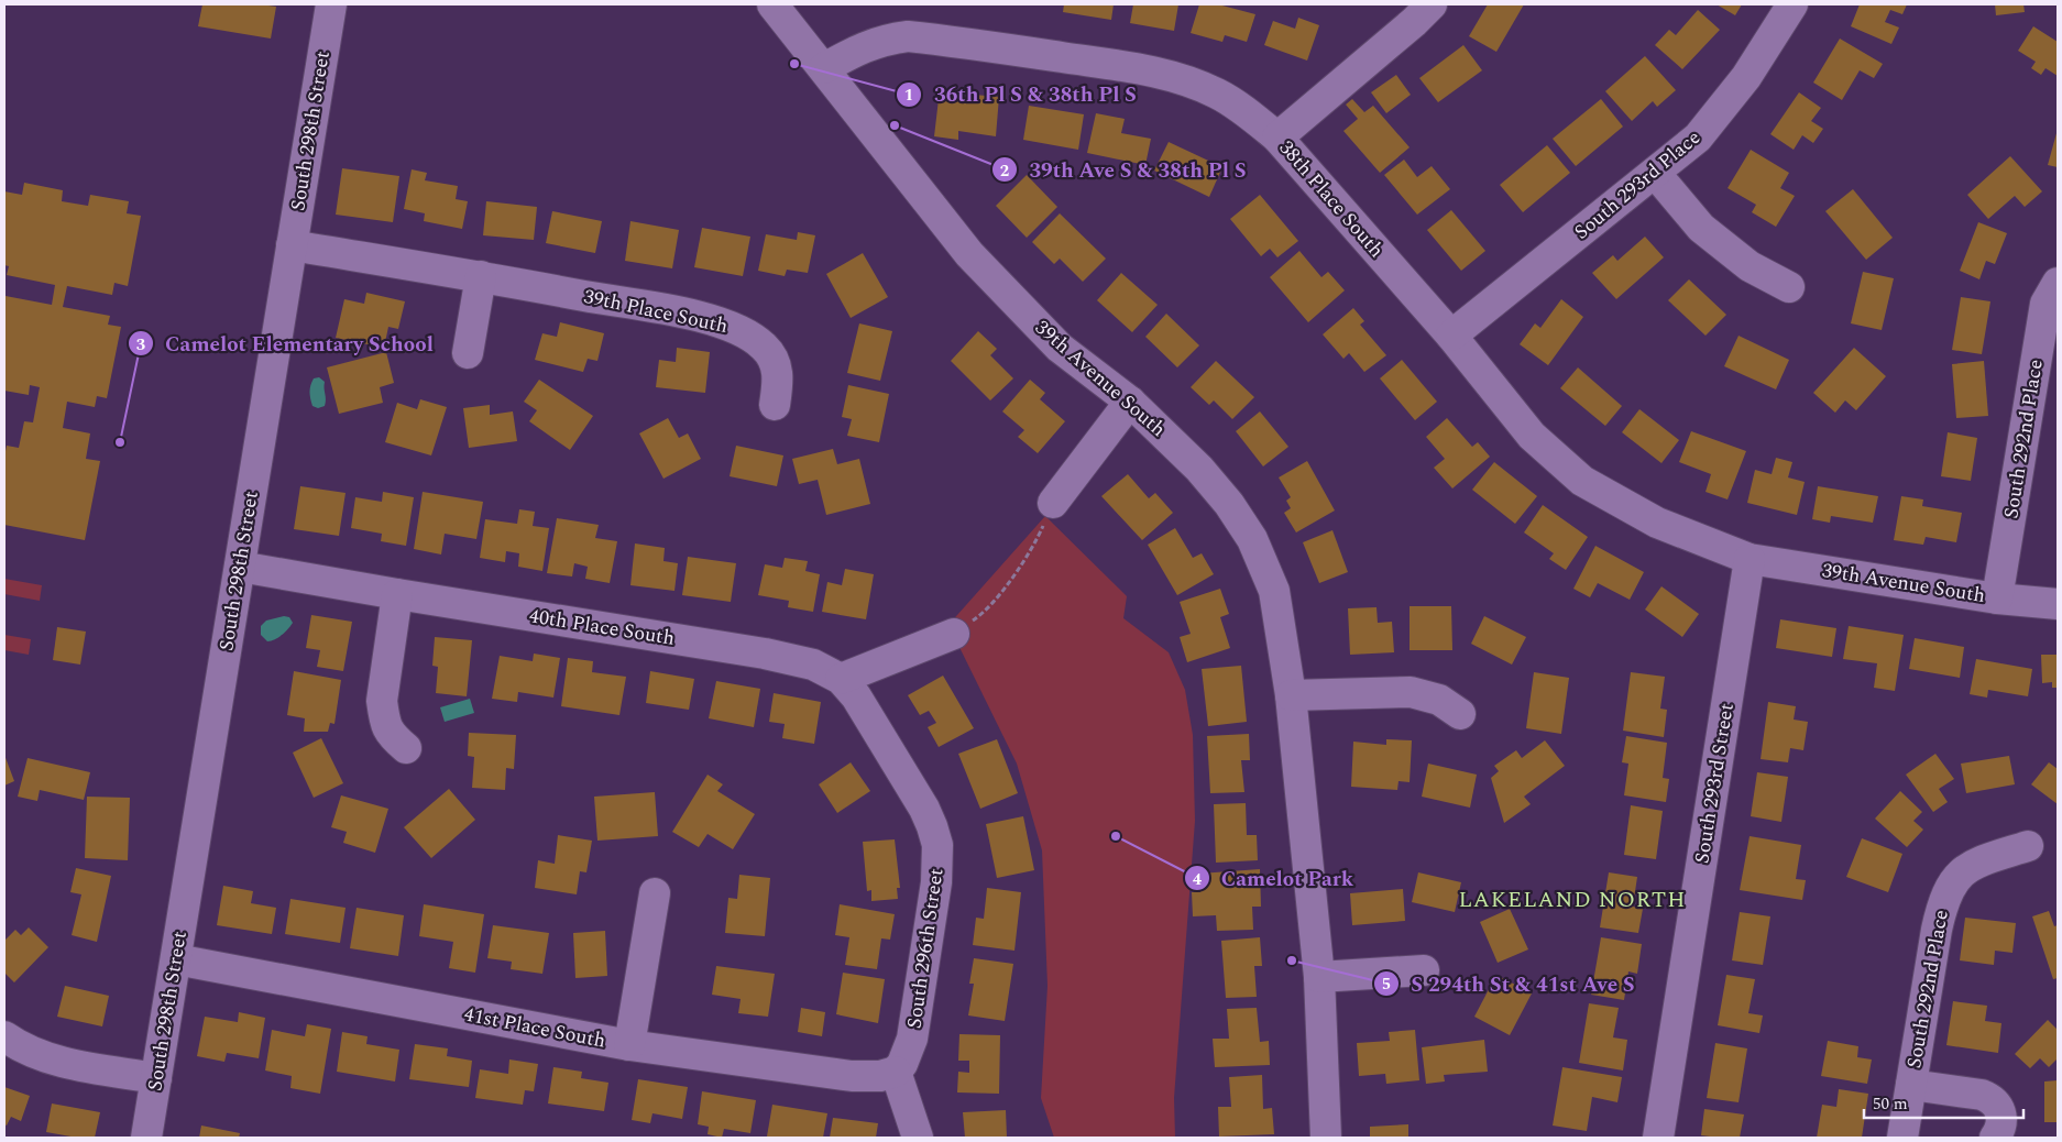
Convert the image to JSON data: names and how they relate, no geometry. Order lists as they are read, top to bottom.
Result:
{
  "streets": {
    "street": [
      "South 298th Street",
      "South 293rd Place",
      "38th Place South",
      "39th Place South",
      "39th Avenue South",
      "South 292nd Place",
      "40th Place South",
      "South 293rd Street",
      "South 296th Street",
      "41st Place South"
    ]
  },
  "crossings": [
    ["South 298th Street", "39th Place South"],
    ["South 298th Street", "40th Place South"],
    ["South 298th Street", "41st Place South"],
    ["South 293rd Place", "38th Place South"],
    ["38th Place South", "39th Avenue South"],
    ["38th Place South", "South 293rd Street"],
    ["39th Avenue South", "South 292nd Place"],
    ["39th Avenue South", "South 293rd Street"],
    ["40th Place South", "South 296th Street"],
    ["South 296th Street", "41st Place South"]
  ],
  "districts": ["LAKELAND NORTH"],
  "places": [
    "36th Pl S & 38th Pl S",
    "39th Ave S & 38th Pl S",
    "Camelot Elementary School",
    "Camelot Park",
    "S 294th St & 41st Ave S"
  ],
  "scale_bar": "50 m"
}
